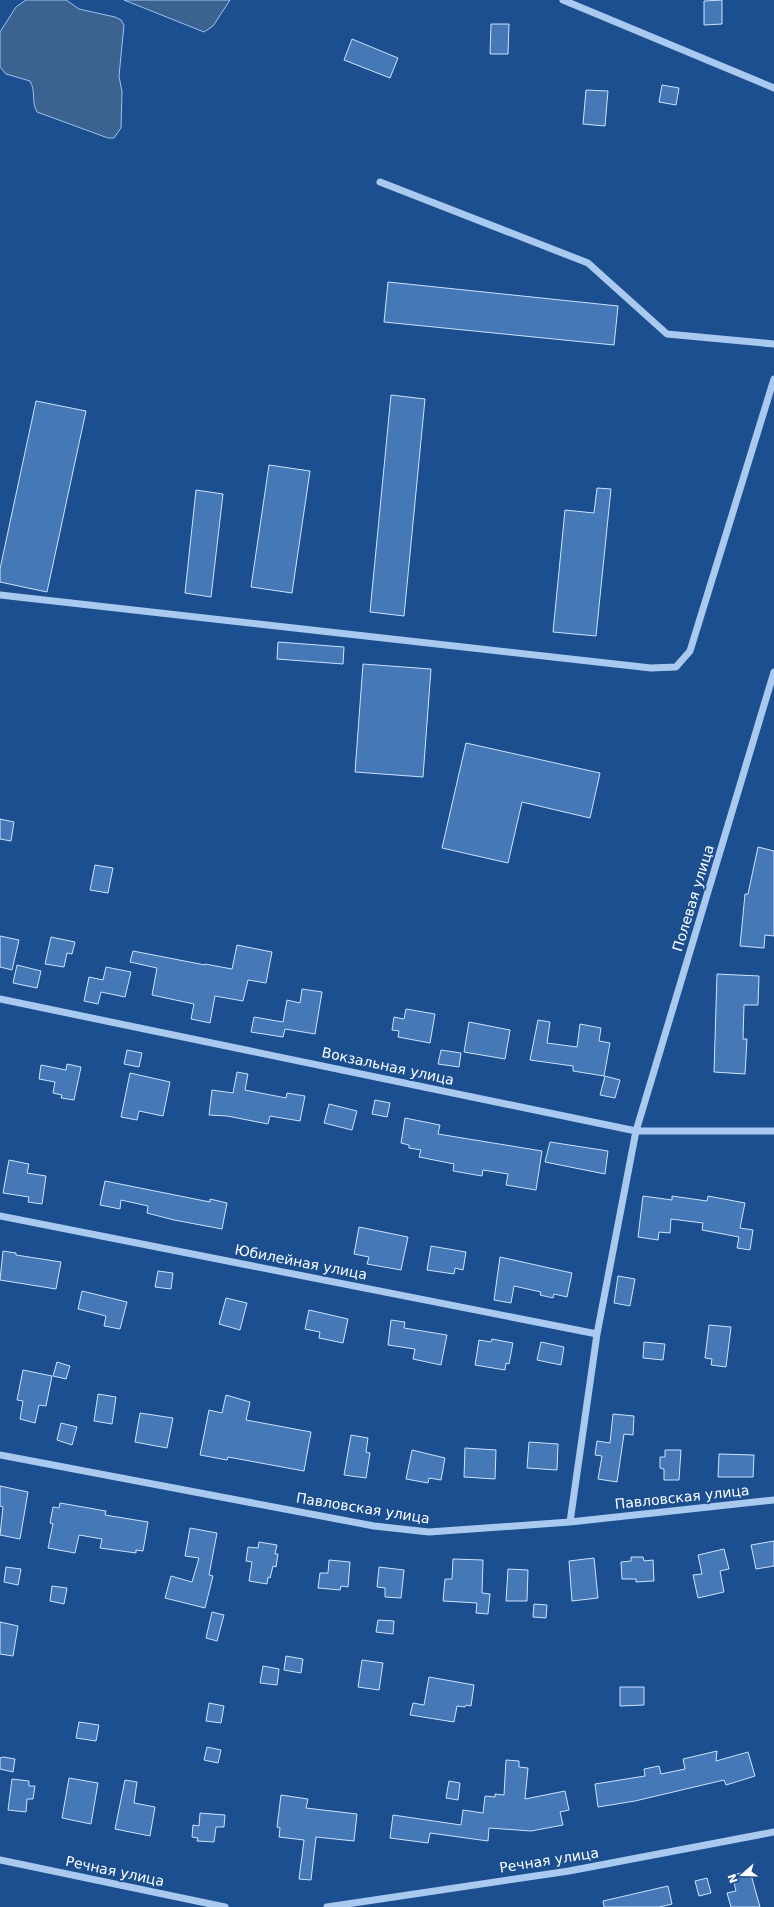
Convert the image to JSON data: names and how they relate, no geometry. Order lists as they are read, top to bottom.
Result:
{
  "streets": {
    "street": [
      "Полевая улица",
      "Вокзальная улица",
      "Юбилейная улица",
      "Павловская улица",
      "Речная улица"
    ]
  },
  "crossings": [
    ["Полевая улица", "Вокзальная улица"],
    ["Полевая улица", "Юбилейная улица"],
    ["Полевая улица", "Павловская улица"]
  ],
  "north": "left"
}
